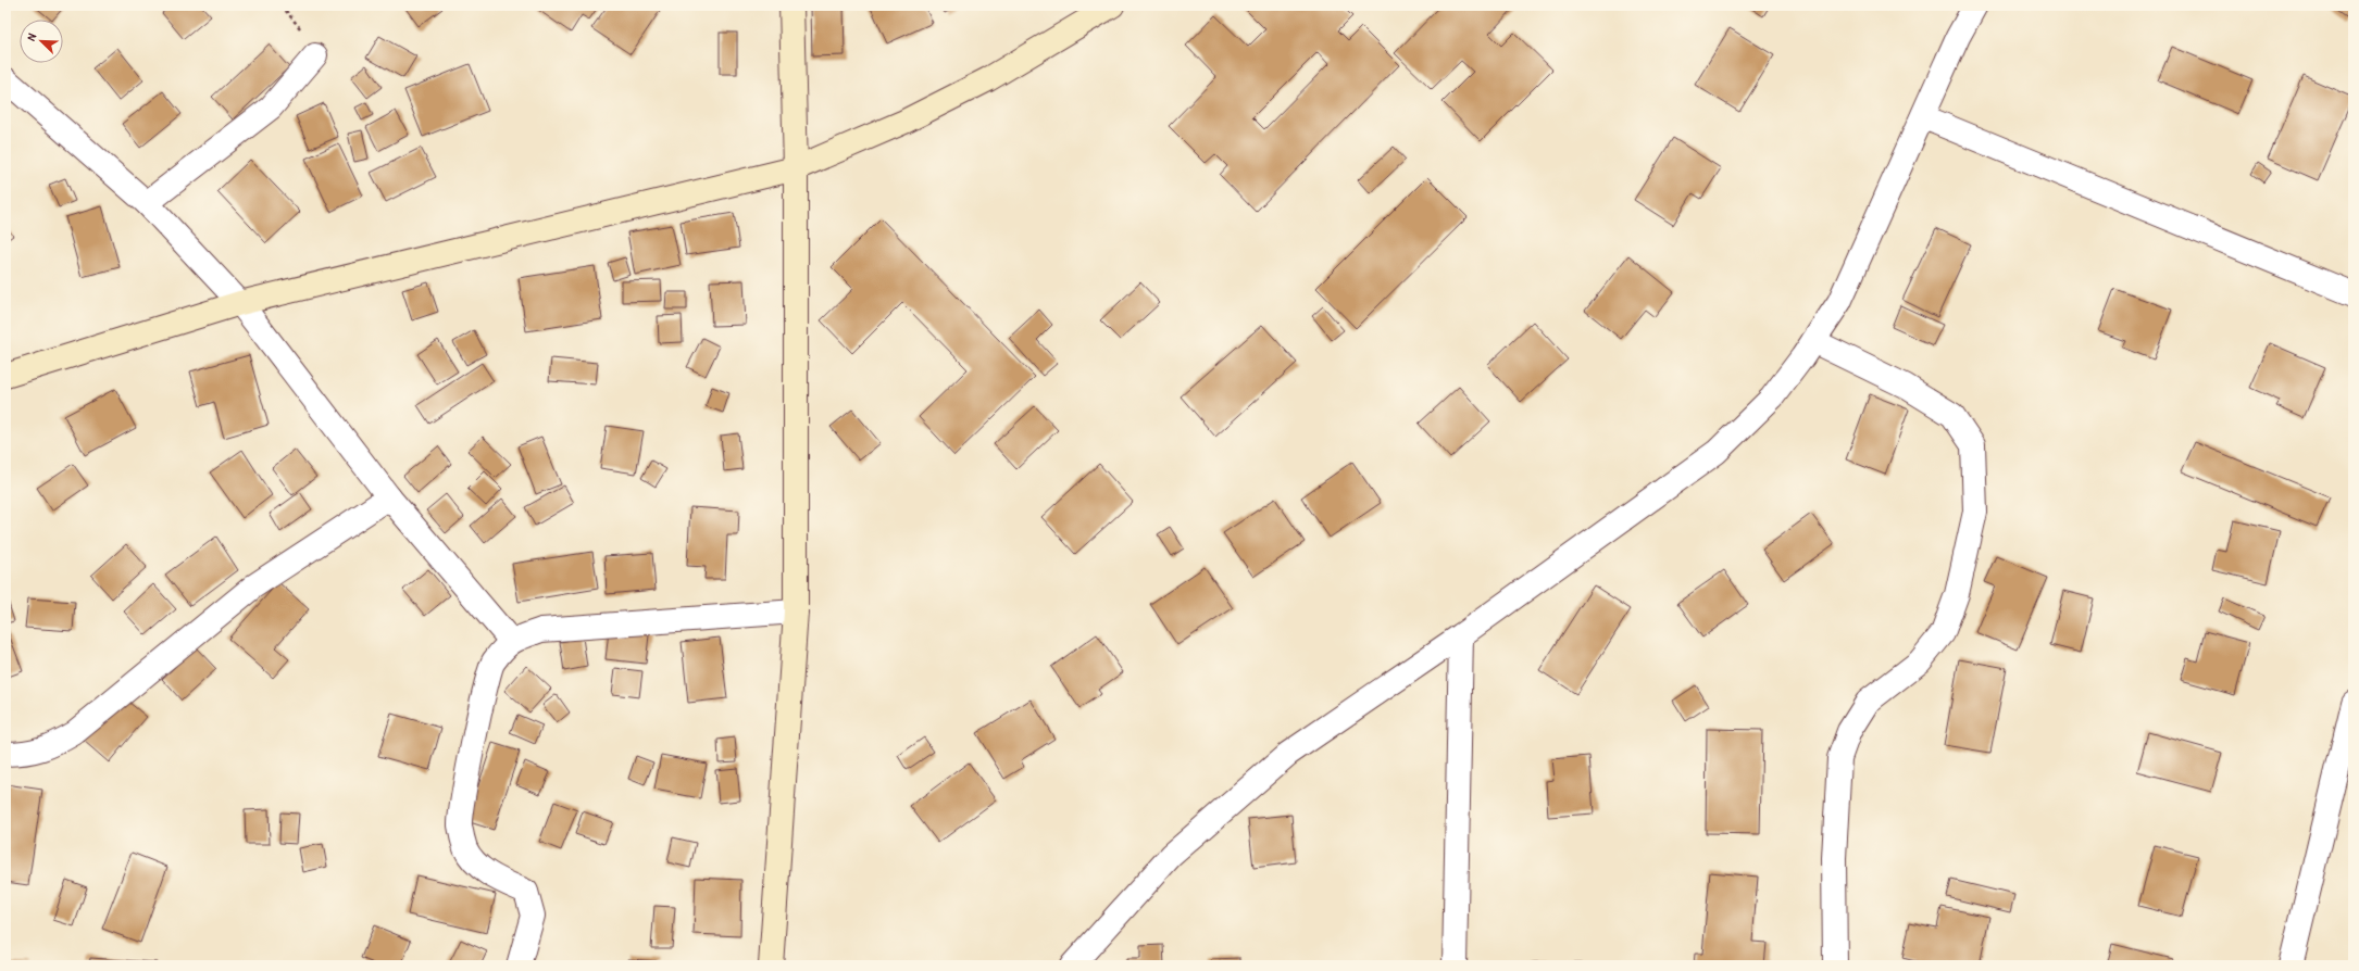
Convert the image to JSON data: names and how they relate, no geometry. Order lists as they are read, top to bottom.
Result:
{
  "north": "top left"
}
